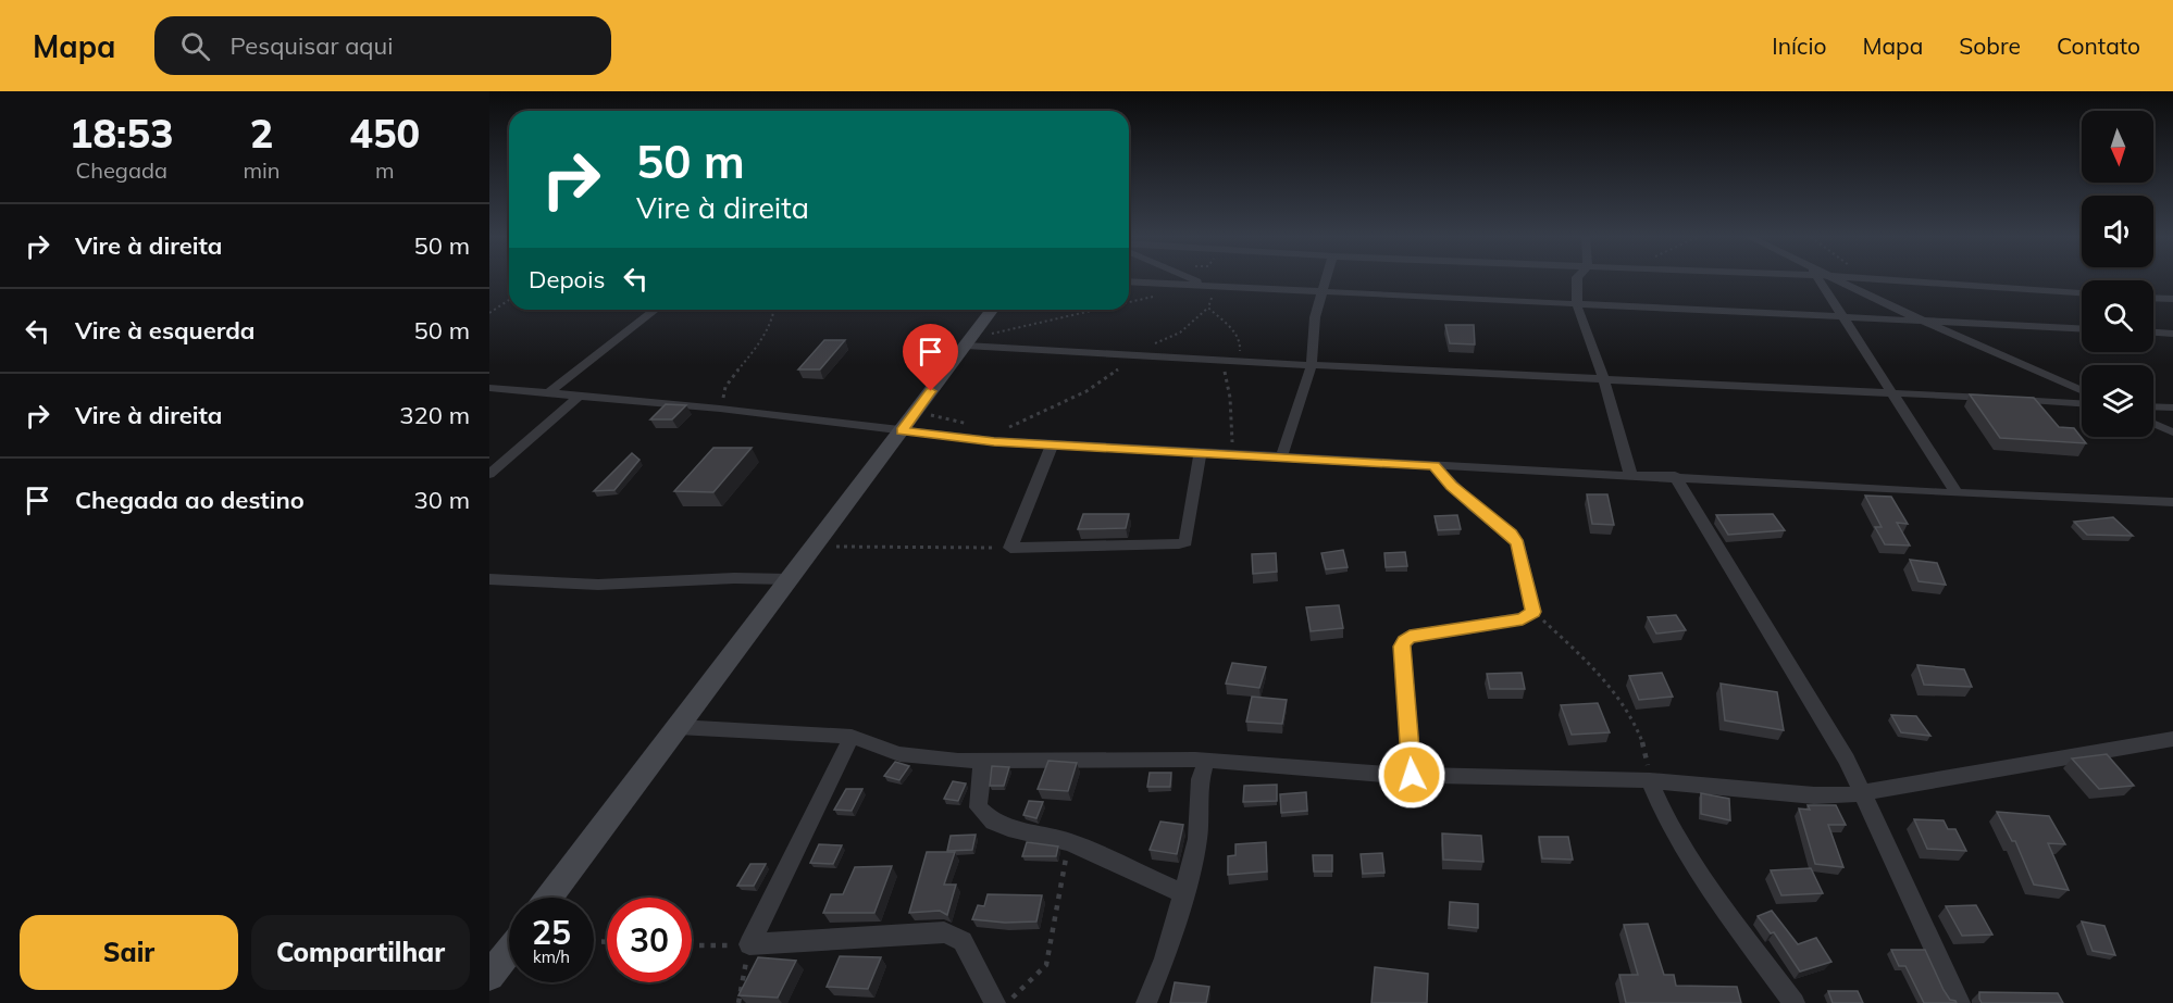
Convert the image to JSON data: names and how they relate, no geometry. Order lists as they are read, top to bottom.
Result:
{
  "north": "bottom",
  "page": {
    "header": "Mapa",
    "search": "Pesquisar aqui",
    "nav": [
      "Início",
      "Mapa",
      "Sobre",
      "Contato"
    ],
    "eta": [
      "18:53",
      "Chegada",
      "2",
      "min",
      "450",
      "m"
    ],
    "turn": ["50 m", "Vire à direita"],
    "list": [
      {
        "name": "Vire à direita",
        "value": "50 m"
      },
      {
        "name": "Vire à esquerda",
        "value": "50 m"
      },
      {
        "name": "Vire à direita",
        "value": "320 m"
      },
      {
        "name": "Chegada ao destino",
        "value": "30 m"
      }
    ],
    "then": "Depois",
    "speed": "25 km/h",
    "limit": "30",
    "buttons": ["Sair", "Compartilhar"]
  }
}
